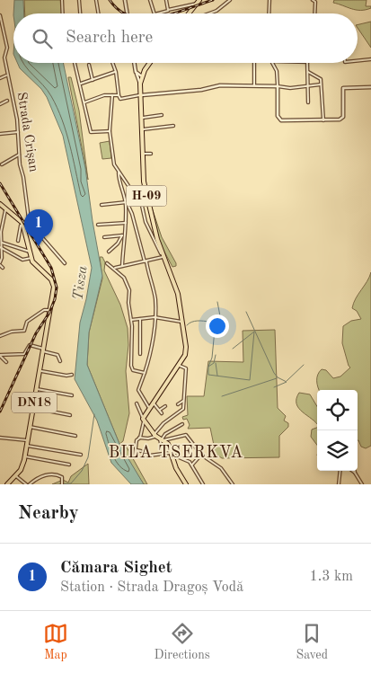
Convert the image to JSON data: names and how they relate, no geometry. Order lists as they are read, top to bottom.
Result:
{
  "streets": {
    "main road": ["Н-09", "DN18"],
    "street": ["Strada Crișan"]
  },
  "districts": ["BILA TSERKVA"],
  "water": ["Tisza"],
  "page": {
    "search": "Search here",
    "pins": "1",
    "heading": "Nearby",
    "list": [
      {
        "mark": "1",
        "name": "Cămara Sighet",
        "note": "Station · Strada Dragoș Vodă",
        "value": "1.3 km"
      }
    ],
    "nav": ["Map", "Directions", "Saved"]
  }
}
